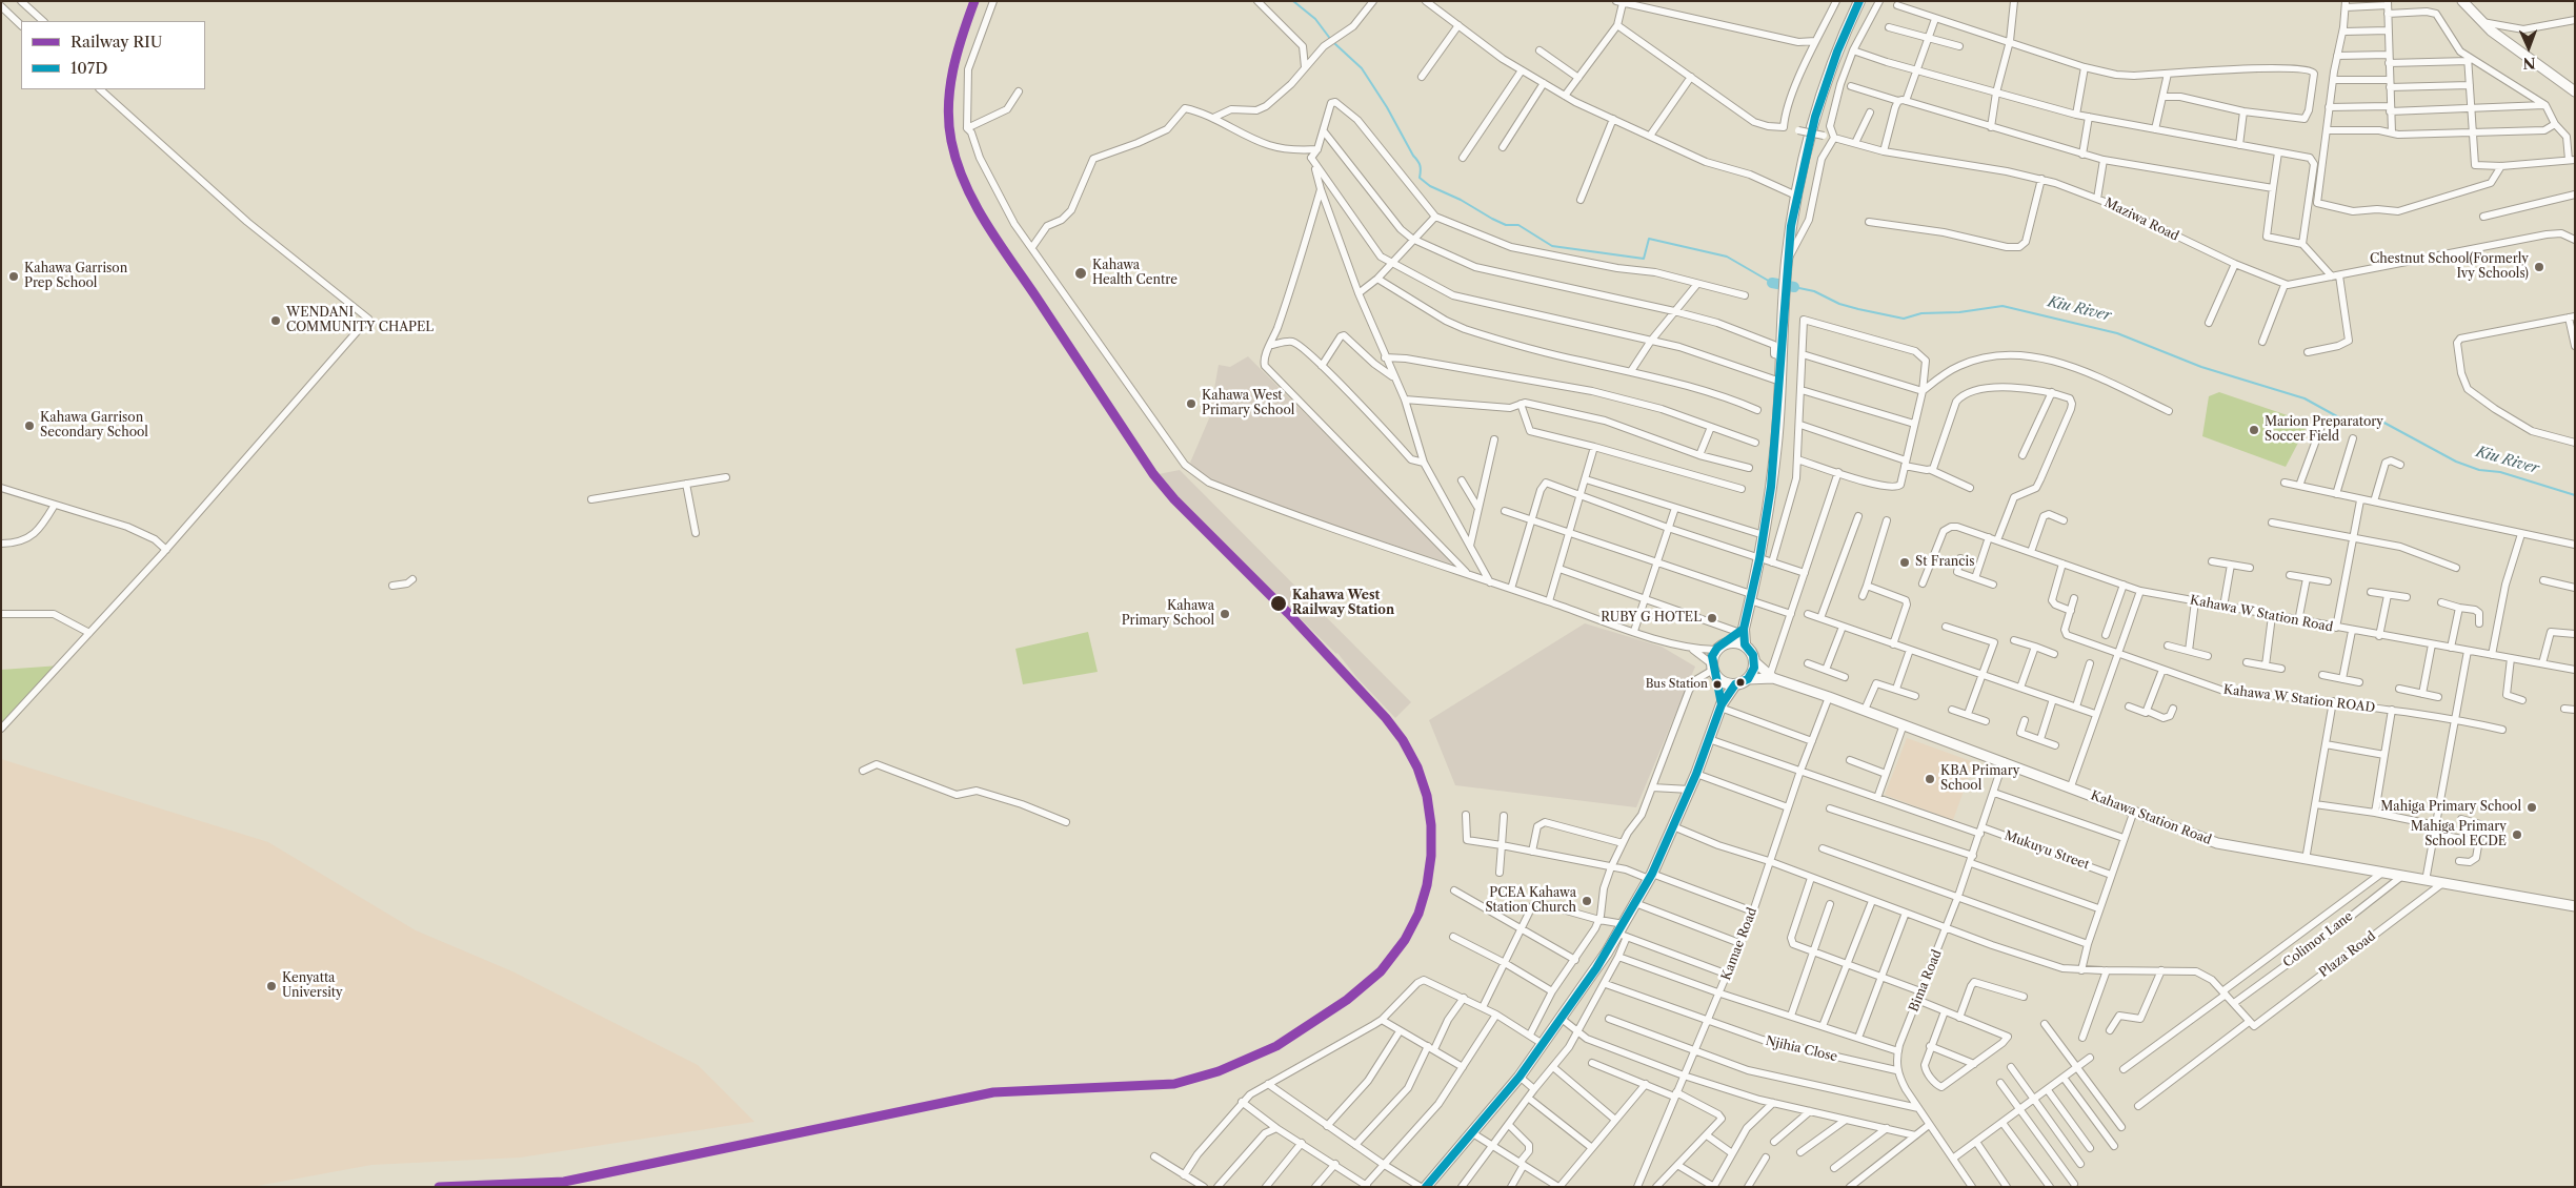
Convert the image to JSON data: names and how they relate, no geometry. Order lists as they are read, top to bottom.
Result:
{
  "streets": {
    "street": [
      "Maziwa Road",
      "Kahawa W Station Road",
      "Kahawa W Station ROAD",
      "Kahawa Station Road",
      "Mukuyu Street",
      "Colimor Lane",
      "Kamae Road",
      "Plaza Road",
      "Bima Road",
      "Njihia Close"
    ]
  },
  "crossings": [
    ["Kahawa Station Road", "Colimor Lane"],
    ["Kahawa Station Road", "Kamae Road"],
    ["Kahawa Station Road", "Plaza Road"],
    ["Kahawa Station Road", "Bima Road"],
    ["Mukuyu Street", "Kamae Road"],
    ["Mukuyu Street", "Bima Road"],
    ["Kamae Road", "Njihia Close"],
    ["Bima Road", "Njihia Close"]
  ],
  "water": ["Kiu River"],
  "places": [
    "Chestnut School(Formerly Ivy Schools)",
    "Kahawa Health Centre",
    "Kahawa Garrison Prep School",
    "WENDANI COMMUNITY CHAPEL",
    "Kahawa West Primary School",
    "Kahawa Garrison Secondary School",
    "Marion Preparatory Soccer Field",
    "St Francis",
    "Kahawa West Railway Station",
    "Kahawa Primary School",
    "RUBY G HOTEL",
    "Bus Station",
    "KBA Primary School",
    "Mahiga Primary School",
    "Mahiga Primary School ECDE",
    "PCEA Kahawa Station Church",
    "Kenyatta University"
  ],
  "lines": ["rail line RIU", "transit line 107D"],
  "legend": ["Railway RIU", "107D"],
  "north": "bottom"
}
